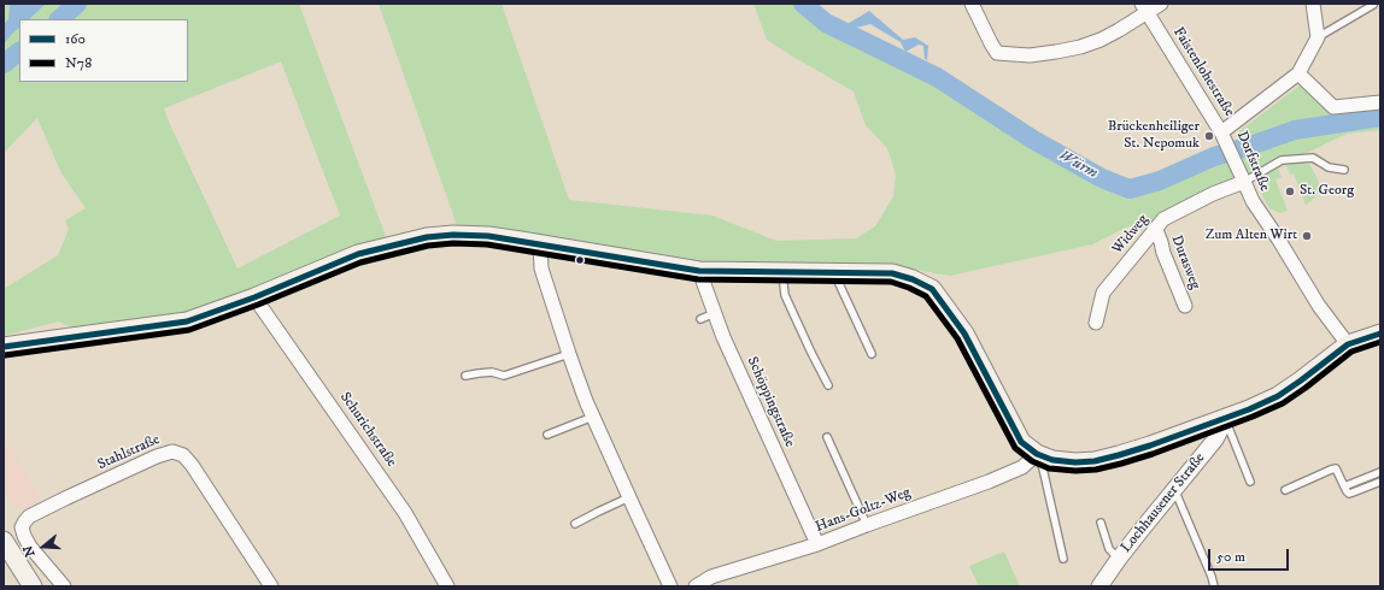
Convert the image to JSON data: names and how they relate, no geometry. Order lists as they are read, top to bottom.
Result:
{
  "streets": {
    "street": [
      "Faistenlohestraße",
      "Dorfstraße",
      "Widweg",
      "Durasweg",
      "Schöppingstraße",
      "Schurichstraße",
      "Stahlstraße",
      "Lochhausener Straße",
      "Hans-Goltz-Weg"
    ]
  },
  "crossings": [
    ["Faistenlohestraße", "Dorfstraße"],
    ["Dorfstraße", "Widweg"],
    ["Widweg", "Durasweg"],
    ["Schöppingstraße", "Hans-Goltz-Weg"]
  ],
  "water": ["Würm"],
  "places": ["Brückenheiliger St. Nepomuk", "St. Georg", "Zum Alten Wirt"],
  "lines": ["transit line 160", "transit line N78"],
  "legend": ["160", "N78"],
  "scale_bar": "50 m",
  "north": "left"
}
